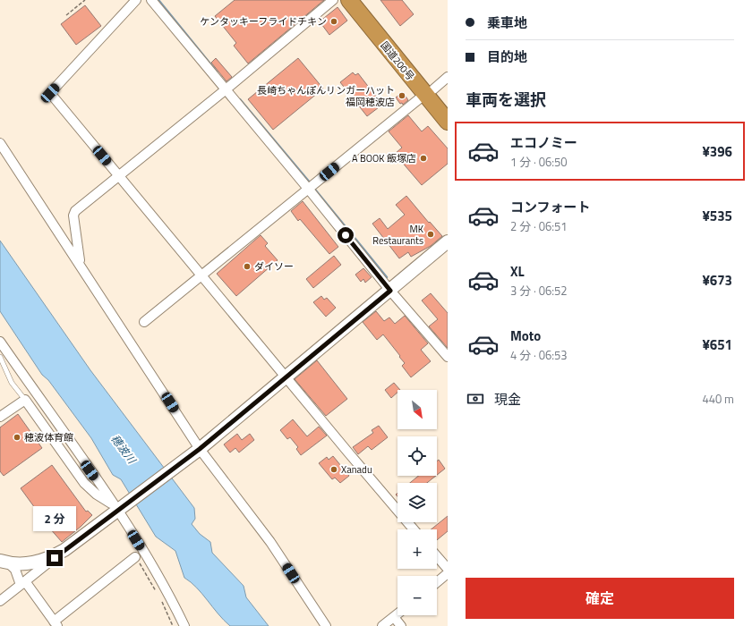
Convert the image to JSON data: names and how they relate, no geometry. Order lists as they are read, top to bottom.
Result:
{
  "streets": {
    "highway": ["国道200号"]
  },
  "water": ["穂波川"],
  "places": [
    "ケンタッキーフライドチキン",
    "長崎ちゃんぽんリンガーハット 福岡穂波店",
    "A BOOK 飯塚店",
    "MK Restaurants",
    "ダイソー",
    "穂波体育館",
    "Xanadu"
  ],
  "north": "bottom right",
  "page": {
    "banner": ["乗車地", "目的地"],
    "heading": "車両を選択",
    "list": [
      {
        "name": "エコノミー",
        "note": "1 分 · 06:50",
        "value": "¥396"
      },
      {
        "name": "コンフォート",
        "note": "2 分 · 06:51",
        "value": "¥535"
      },
      {
        "name": "XL",
        "note": "3 分 · 06:52",
        "value": "¥673"
      },
      {
        "name": "Moto",
        "note": "4 分 · 06:53",
        "value": "¥651"
      }
    ],
    "pay": ["現金", "440 m"],
    "map_buttons": ["+", "−"],
    "bubble": "2 分",
    "buttons": "確定"
  }
}
